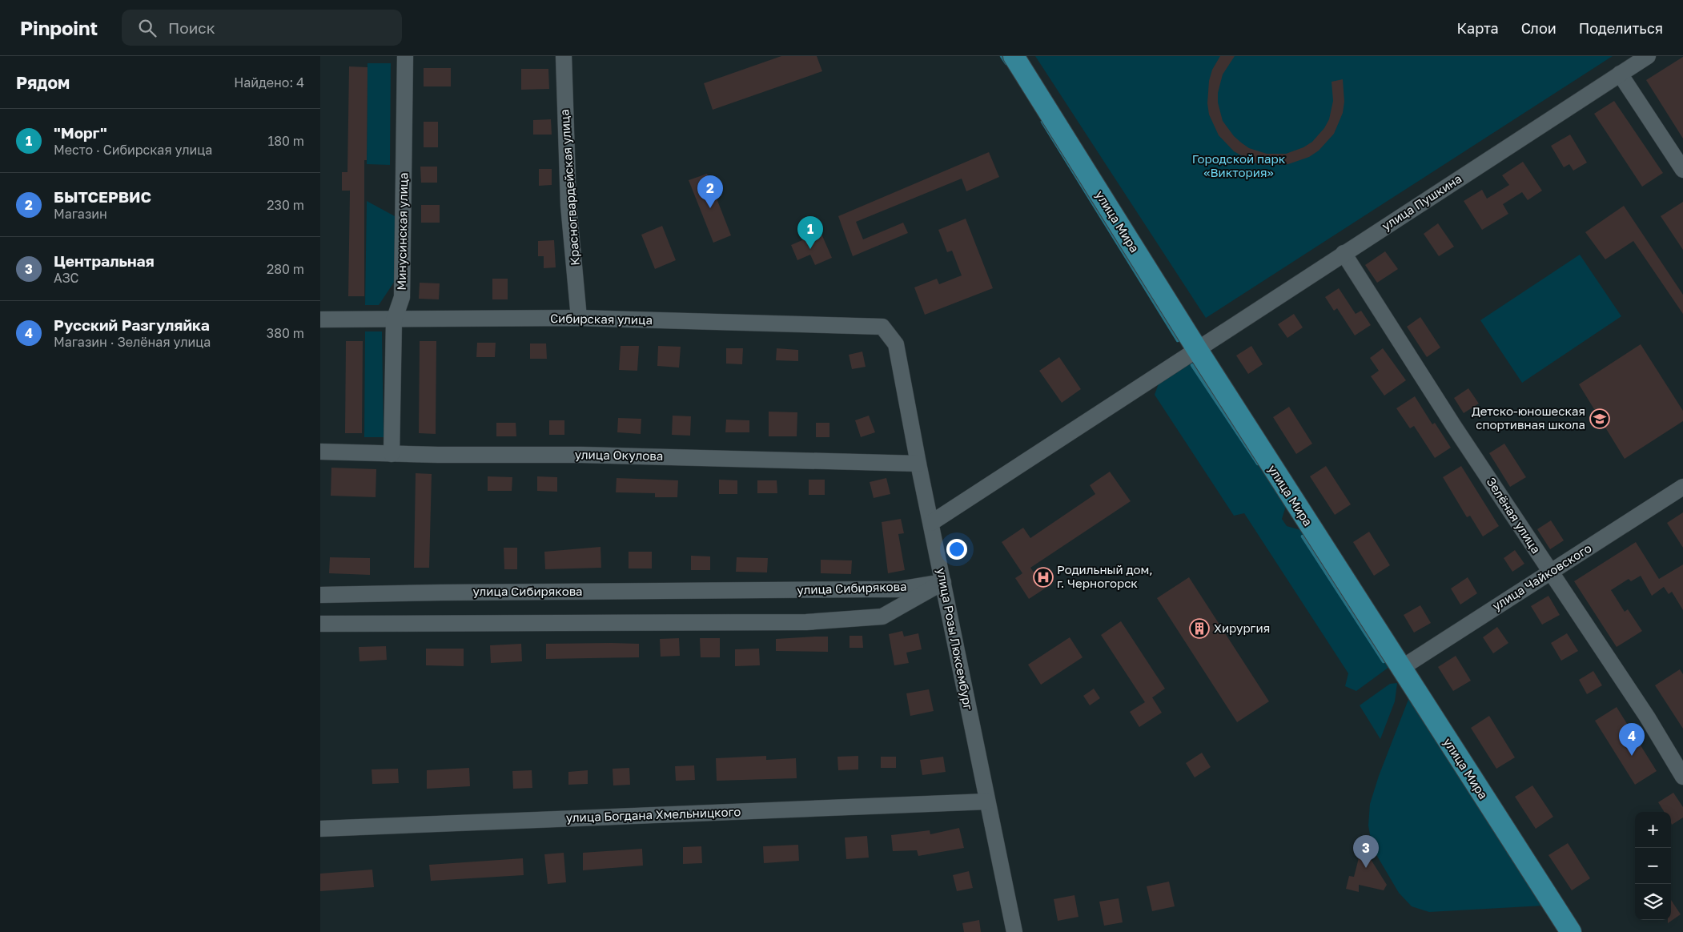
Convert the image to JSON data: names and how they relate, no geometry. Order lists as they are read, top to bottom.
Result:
{
  "streets": {
    "main road": ["улица Мира"],
    "street": [
      "Красногвардейская улица",
      "улица Пушкина",
      "Минусинская улица",
      "Сибирская улица",
      "улица Окулова",
      "Зелёная улица",
      "улица Чайковского",
      "улица Сибирякова",
      "улица Розы Люксембург",
      "улица Богдана Хмельницкого"
    ]
  },
  "crossings": [
    ["Красногвардейская улица", "Сибирская улица"],
    ["улица Пушкина", "улица Мира"],
    ["улица Пушкина", "Зелёная улица"],
    ["улица Пушкина", "улица Розы Люксембург"],
    ["улица Мира", "улица Чайковского"],
    ["Минусинская улица", "Сибирская улица"],
    ["Минусинская улица", "улица Окулова"],
    ["Сибирская улица", "улица Розы Люксембург"],
    ["улица Окулова", "улица Розы Люксембург"],
    ["Зелёная улица", "улица Чайковского"],
    ["улица Сибирякова", "улица Розы Люксембург"],
    ["улица Розы Люксембург", "улица Богдана Хмельницкого"]
  ],
  "parks": ["Городской парк «Виктория»"],
  "places": {
    "school or university": ["Детско-юношеская спортивная школа"],
    "hospital": ["Родильный дом, г. Черногорск"],
    "building": ["Хирургия"]
  },
  "page": {
    "header": "Pinpoint",
    "search": "Поиск",
    "nav": ["Карта", "Слои", "Поделиться"],
    "heading": ["Рядом", "Найдено: 4"],
    "list": [
      {
        "mark": "1",
        "name": "\"Морг\"",
        "note": "Место · Сибирская улица",
        "value": "180 m"
      },
      {
        "mark": "2",
        "name": "БЫТСЕРВИС",
        "note": "Магазин",
        "value": "230 m"
      },
      {
        "mark": "3",
        "name": "Центральная",
        "note": "АЗС",
        "value": "280 m"
      },
      {
        "mark": "4",
        "name": "Русский Разгуляйка",
        "note": "Магазин · Зелёная улица",
        "value": "380 m"
      }
    ],
    "pins": [
      "2",
      "1",
      "4",
      "3"
    ],
    "map_buttons": ["+", "−"]
  }
}
